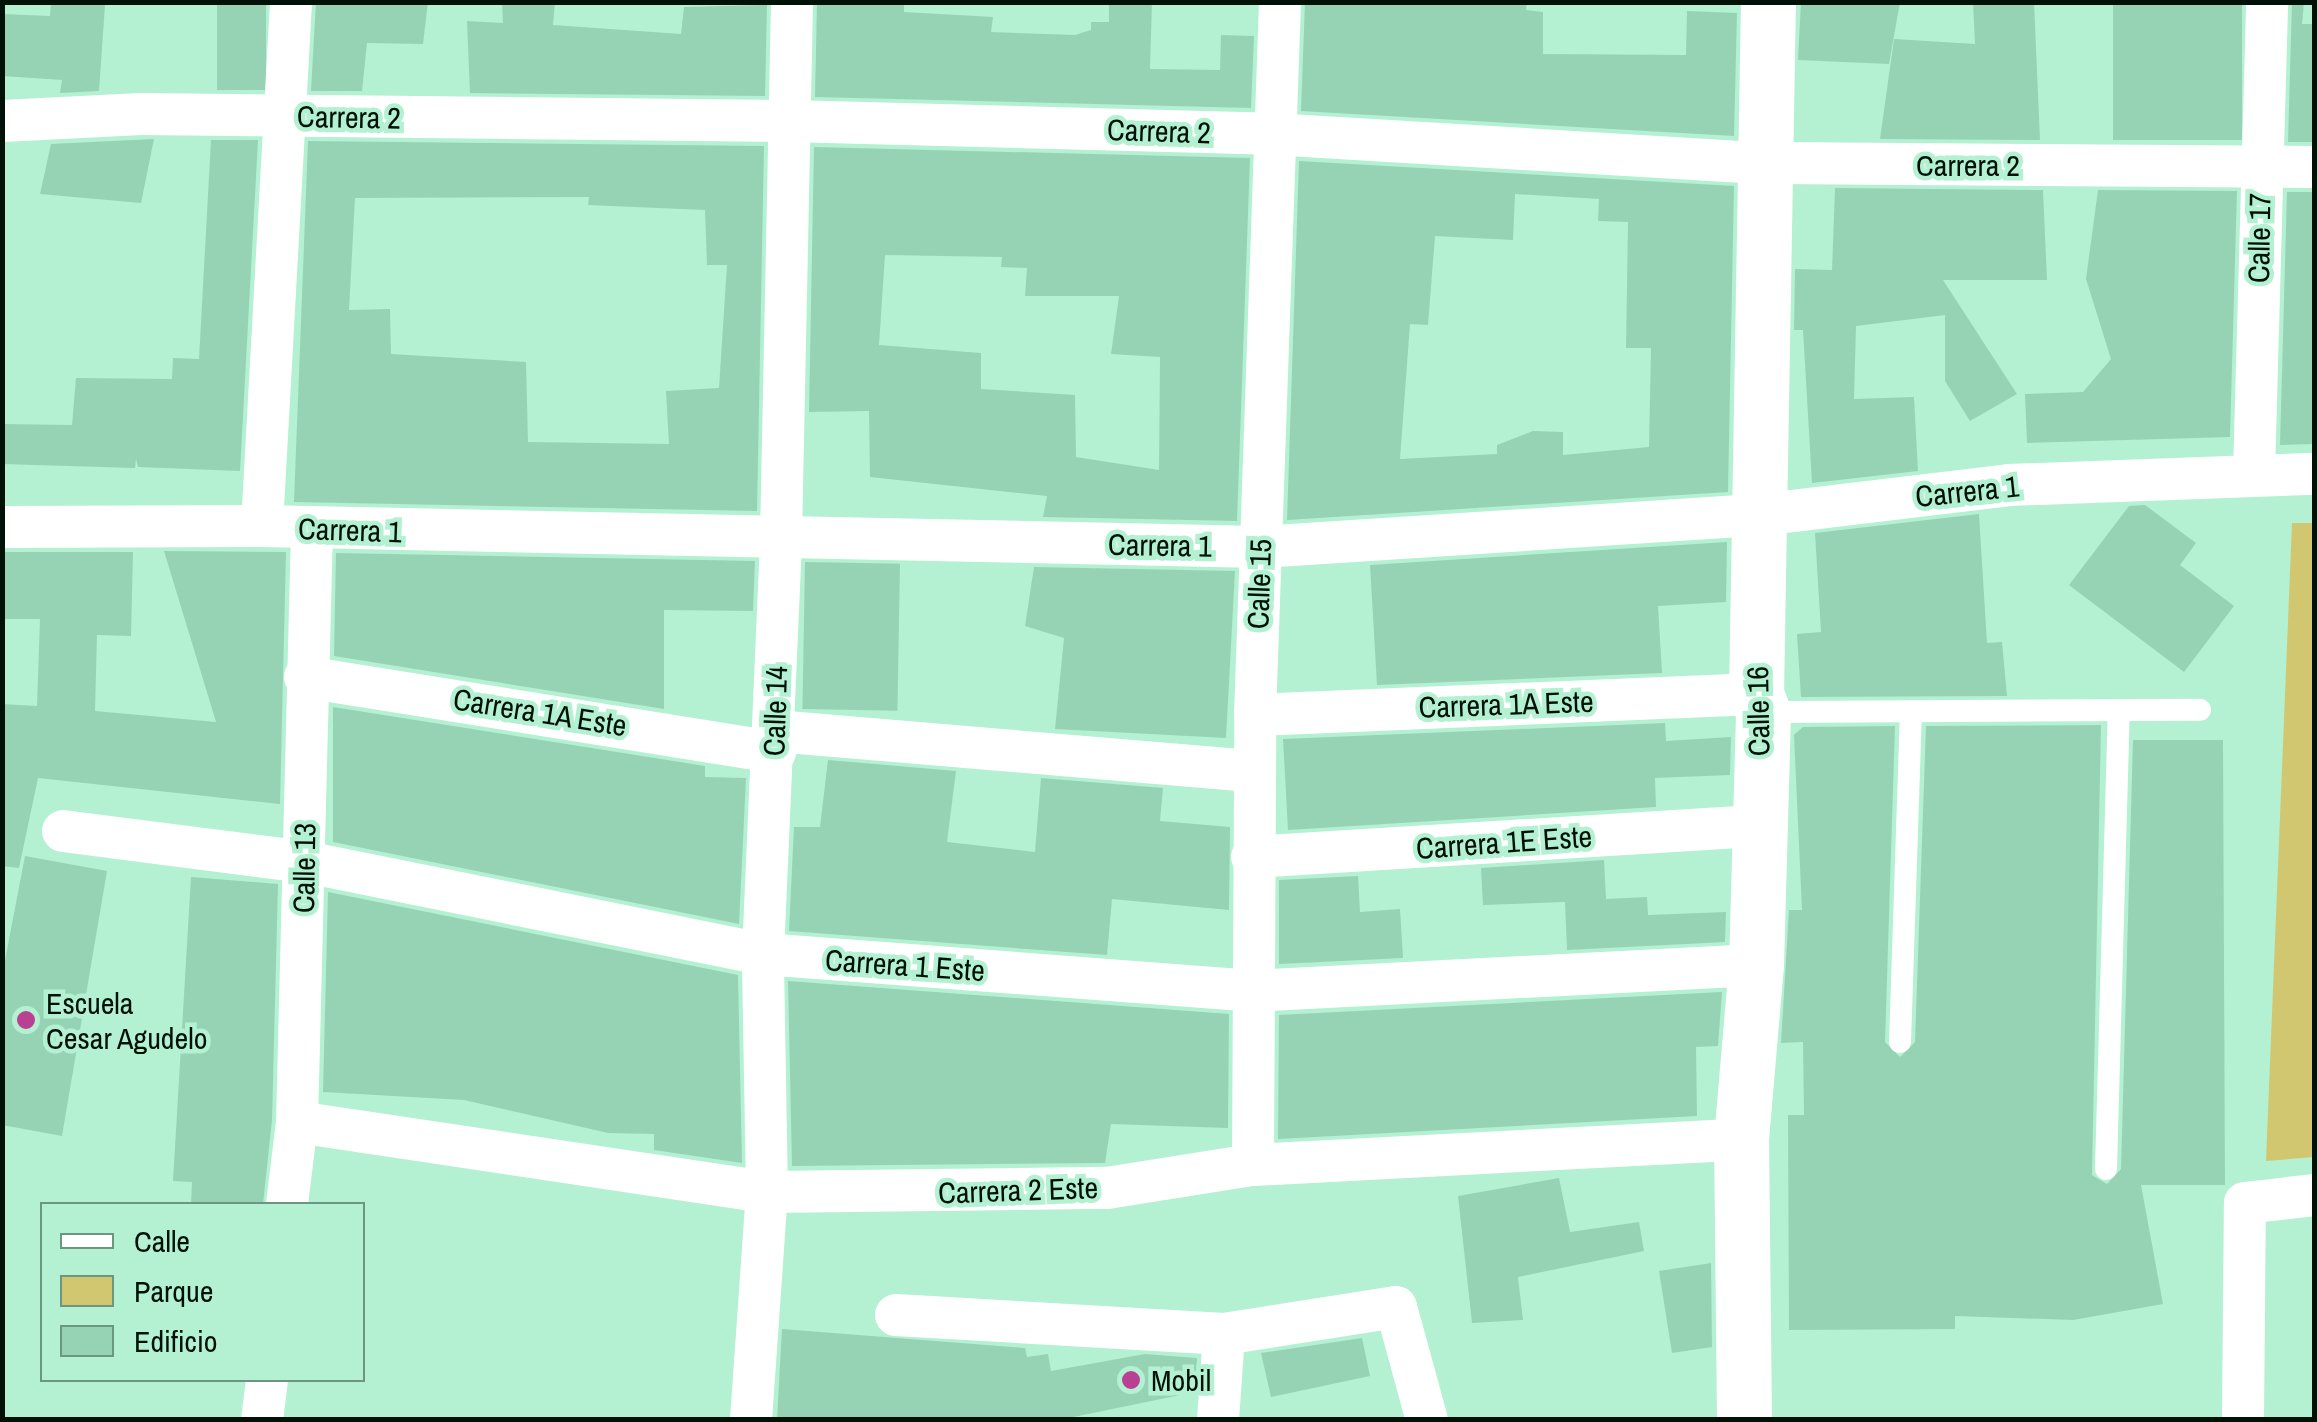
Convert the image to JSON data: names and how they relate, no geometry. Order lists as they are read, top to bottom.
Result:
{
  "streets": {
    "street": [
      "Carrera 2",
      "Calle 17",
      "Carrera 1",
      "Calle 15",
      "Carrera 1A Este",
      "Calle 14",
      "Calle 16",
      "Carrera 1E Este",
      "Calle 13",
      "Carrera 1 Este",
      "Carrera 2 Este"
    ]
  },
  "crossings": [
    ["Carrera 2", "Calle 17"],
    ["Carrera 2", "Calle 15"],
    ["Carrera 2", "Calle 14"],
    ["Carrera 2", "Calle 16"],
    ["Calle 17", "Carrera 1"],
    ["Carrera 1", "Calle 15"],
    ["Carrera 1", "Calle 14"],
    ["Carrera 1", "Calle 16"],
    ["Carrera 1", "Calle 13"],
    ["Calle 15", "Carrera 1A Este"],
    ["Calle 15", "Carrera 1E Este"],
    ["Calle 15", "Carrera 1 Este"],
    ["Calle 15", "Carrera 2 Este"],
    ["Carrera 1A Este", "Calle 14"],
    ["Carrera 1A Este", "Calle 16"],
    ["Carrera 1A Este", "Calle 13"],
    ["Calle 14", "Carrera 1 Este"],
    ["Calle 14", "Carrera 2 Este"],
    ["Calle 16", "Carrera 1E Este"],
    ["Calle 16", "Carrera 1 Este"],
    ["Calle 16", "Carrera 2 Este"],
    ["Calle 13", "Carrera 1 Este"],
    ["Calle 13", "Carrera 2 Este"]
  ],
  "places": ["Escuela Cesar Agudelo", "Mobil"],
  "legend": ["Calle", "Parque", "Edificio"]
}
